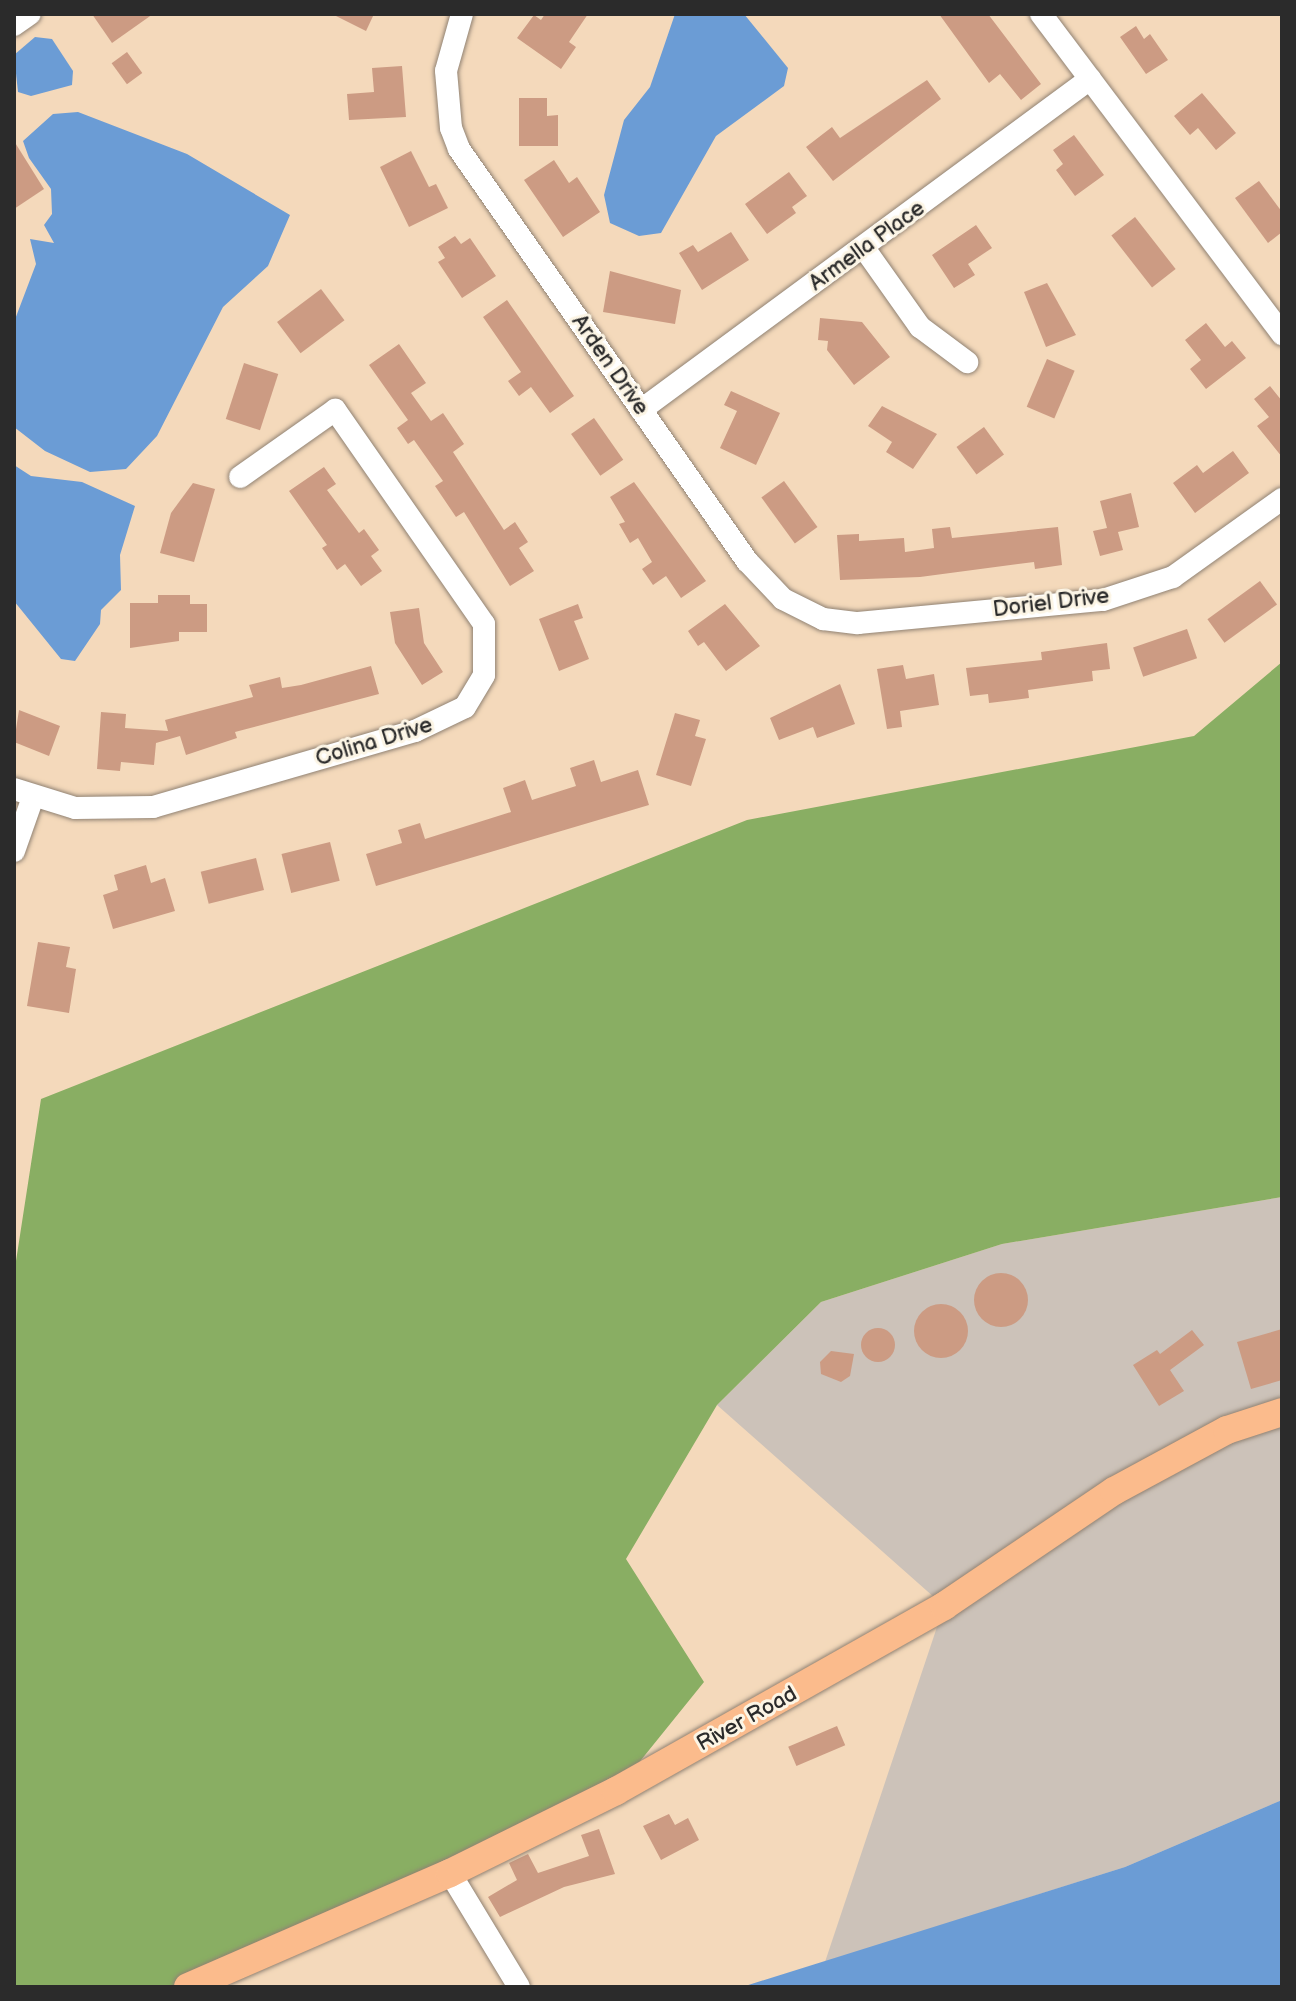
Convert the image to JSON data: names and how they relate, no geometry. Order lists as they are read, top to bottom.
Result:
{
  "streets": {
    "main road": ["River Road"],
    "street": [
      "Armella Place",
      "Arden Drive",
      "Doriel Drive",
      "Colina Drive"
    ]
  },
  "crossings": [
    ["Armella Place", "Arden Drive"],
    ["Arden Drive", "Doriel Drive"]
  ]
}
